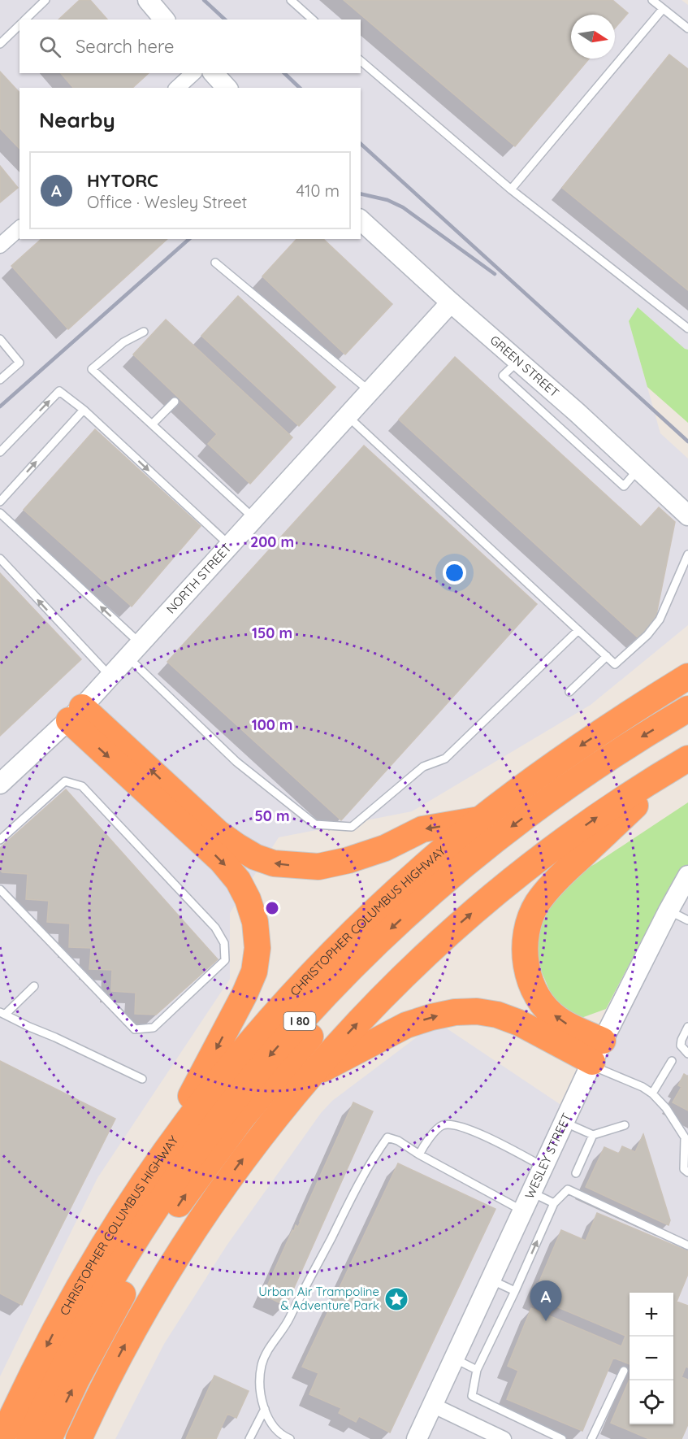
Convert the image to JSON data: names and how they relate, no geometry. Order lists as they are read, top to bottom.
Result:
{
  "streets": {
    "highway": ["CHRISTOPHER COLUMBUS HIGHWAY", "I 80"],
    "street": ["GREEN STREET", "NORTH STREET", "WESLEY STREET"]
  },
  "crossings": [
    ["GREEN STREET", "NORTH STREET"]
  ],
  "places": {
    "place": ["Urban Air Trampoline & Adventure Park"]
  },
  "north": "right",
  "page": {
    "search": "Search here",
    "heading": "Nearby",
    "list": [
      {
        "mark": "A",
        "name": "HYTORC",
        "note": "Office · Wesley Street",
        "value": "410 m"
      }
    ],
    "pins": "A",
    "map_buttons": ["+", "−"]
  },
  "rings": [
    "200 m",
    "150 m",
    "100 m",
    "50 m"
  ]
}
